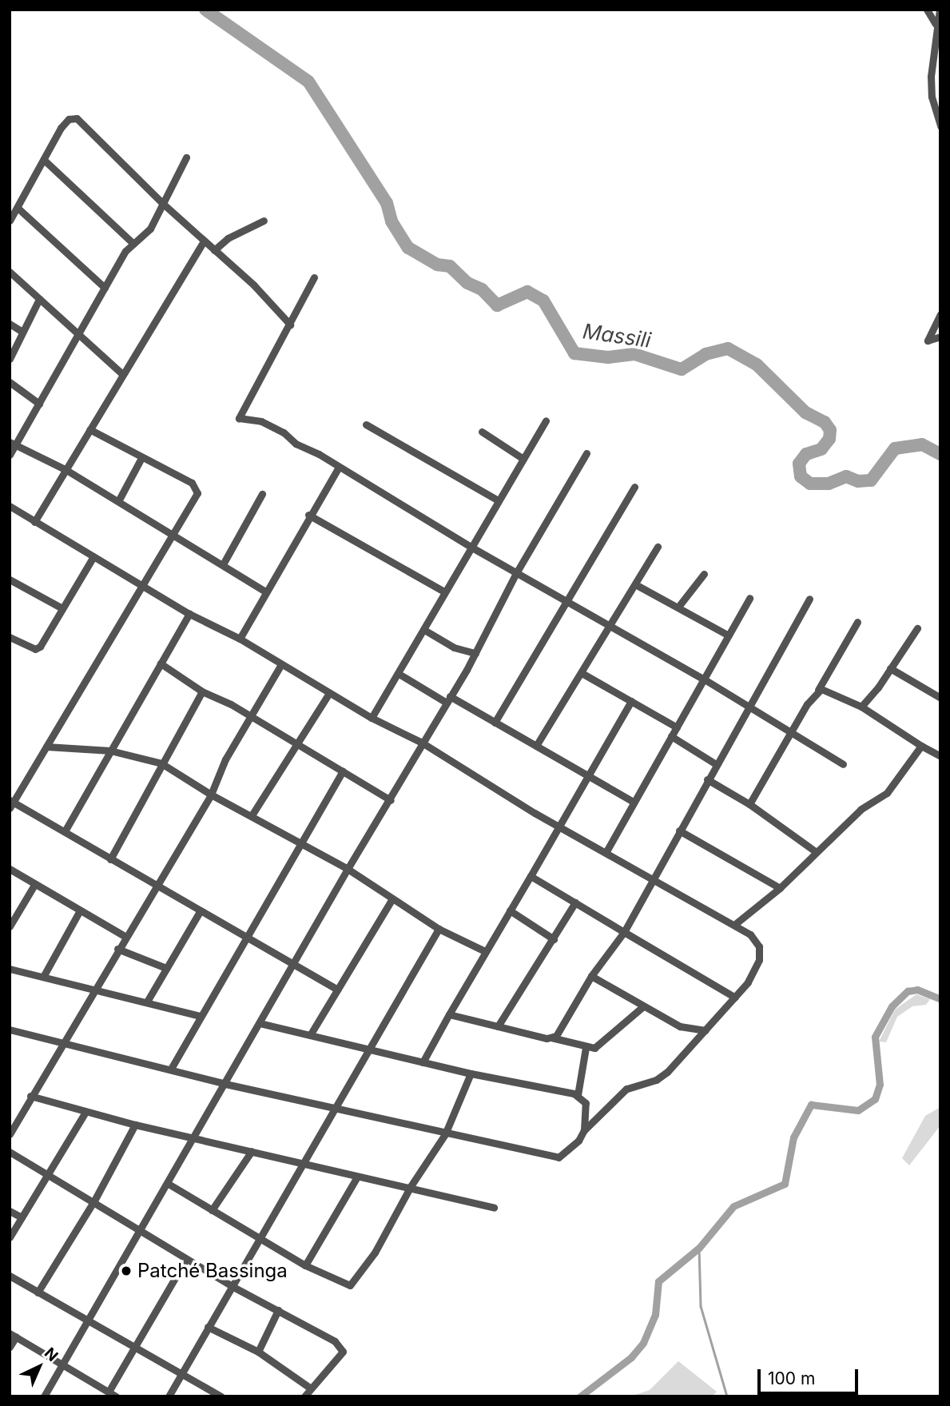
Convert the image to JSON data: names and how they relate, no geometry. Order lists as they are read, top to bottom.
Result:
{
  "water": ["Massili"],
  "places": ["Patché Bassinga"],
  "scale_bar": "100 m",
  "north": "top right"
}
